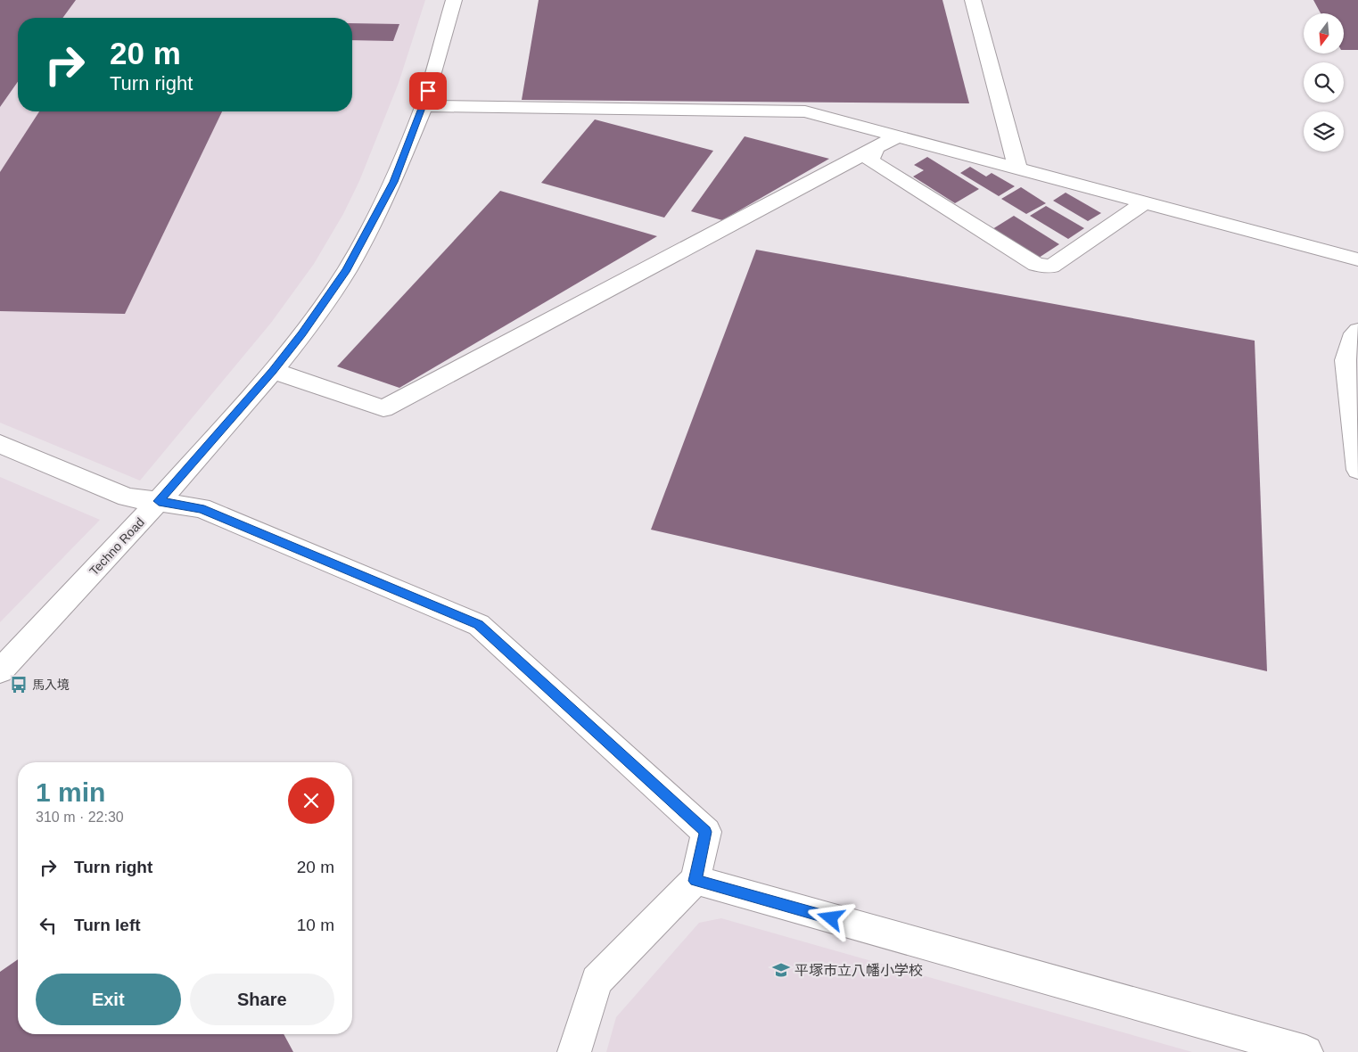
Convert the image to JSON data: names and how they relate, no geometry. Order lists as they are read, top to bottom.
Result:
{
  "streets": {
    "street": ["Techno Road"]
  },
  "places": {
    "bus stop": ["馬入境"],
    "school or university": ["平塚市立八幡小学校"]
  },
  "north": "bottom",
  "page": {
    "turn": ["20 m", "Turn right"],
    "heading": ["1 min", "310 m · 22:30"],
    "list": [
      {
        "name": "Turn right",
        "value": "20 m"
      },
      {
        "name": "Turn left",
        "value": "10 m"
      }
    ],
    "buttons": ["Exit", "Share"]
  }
}
